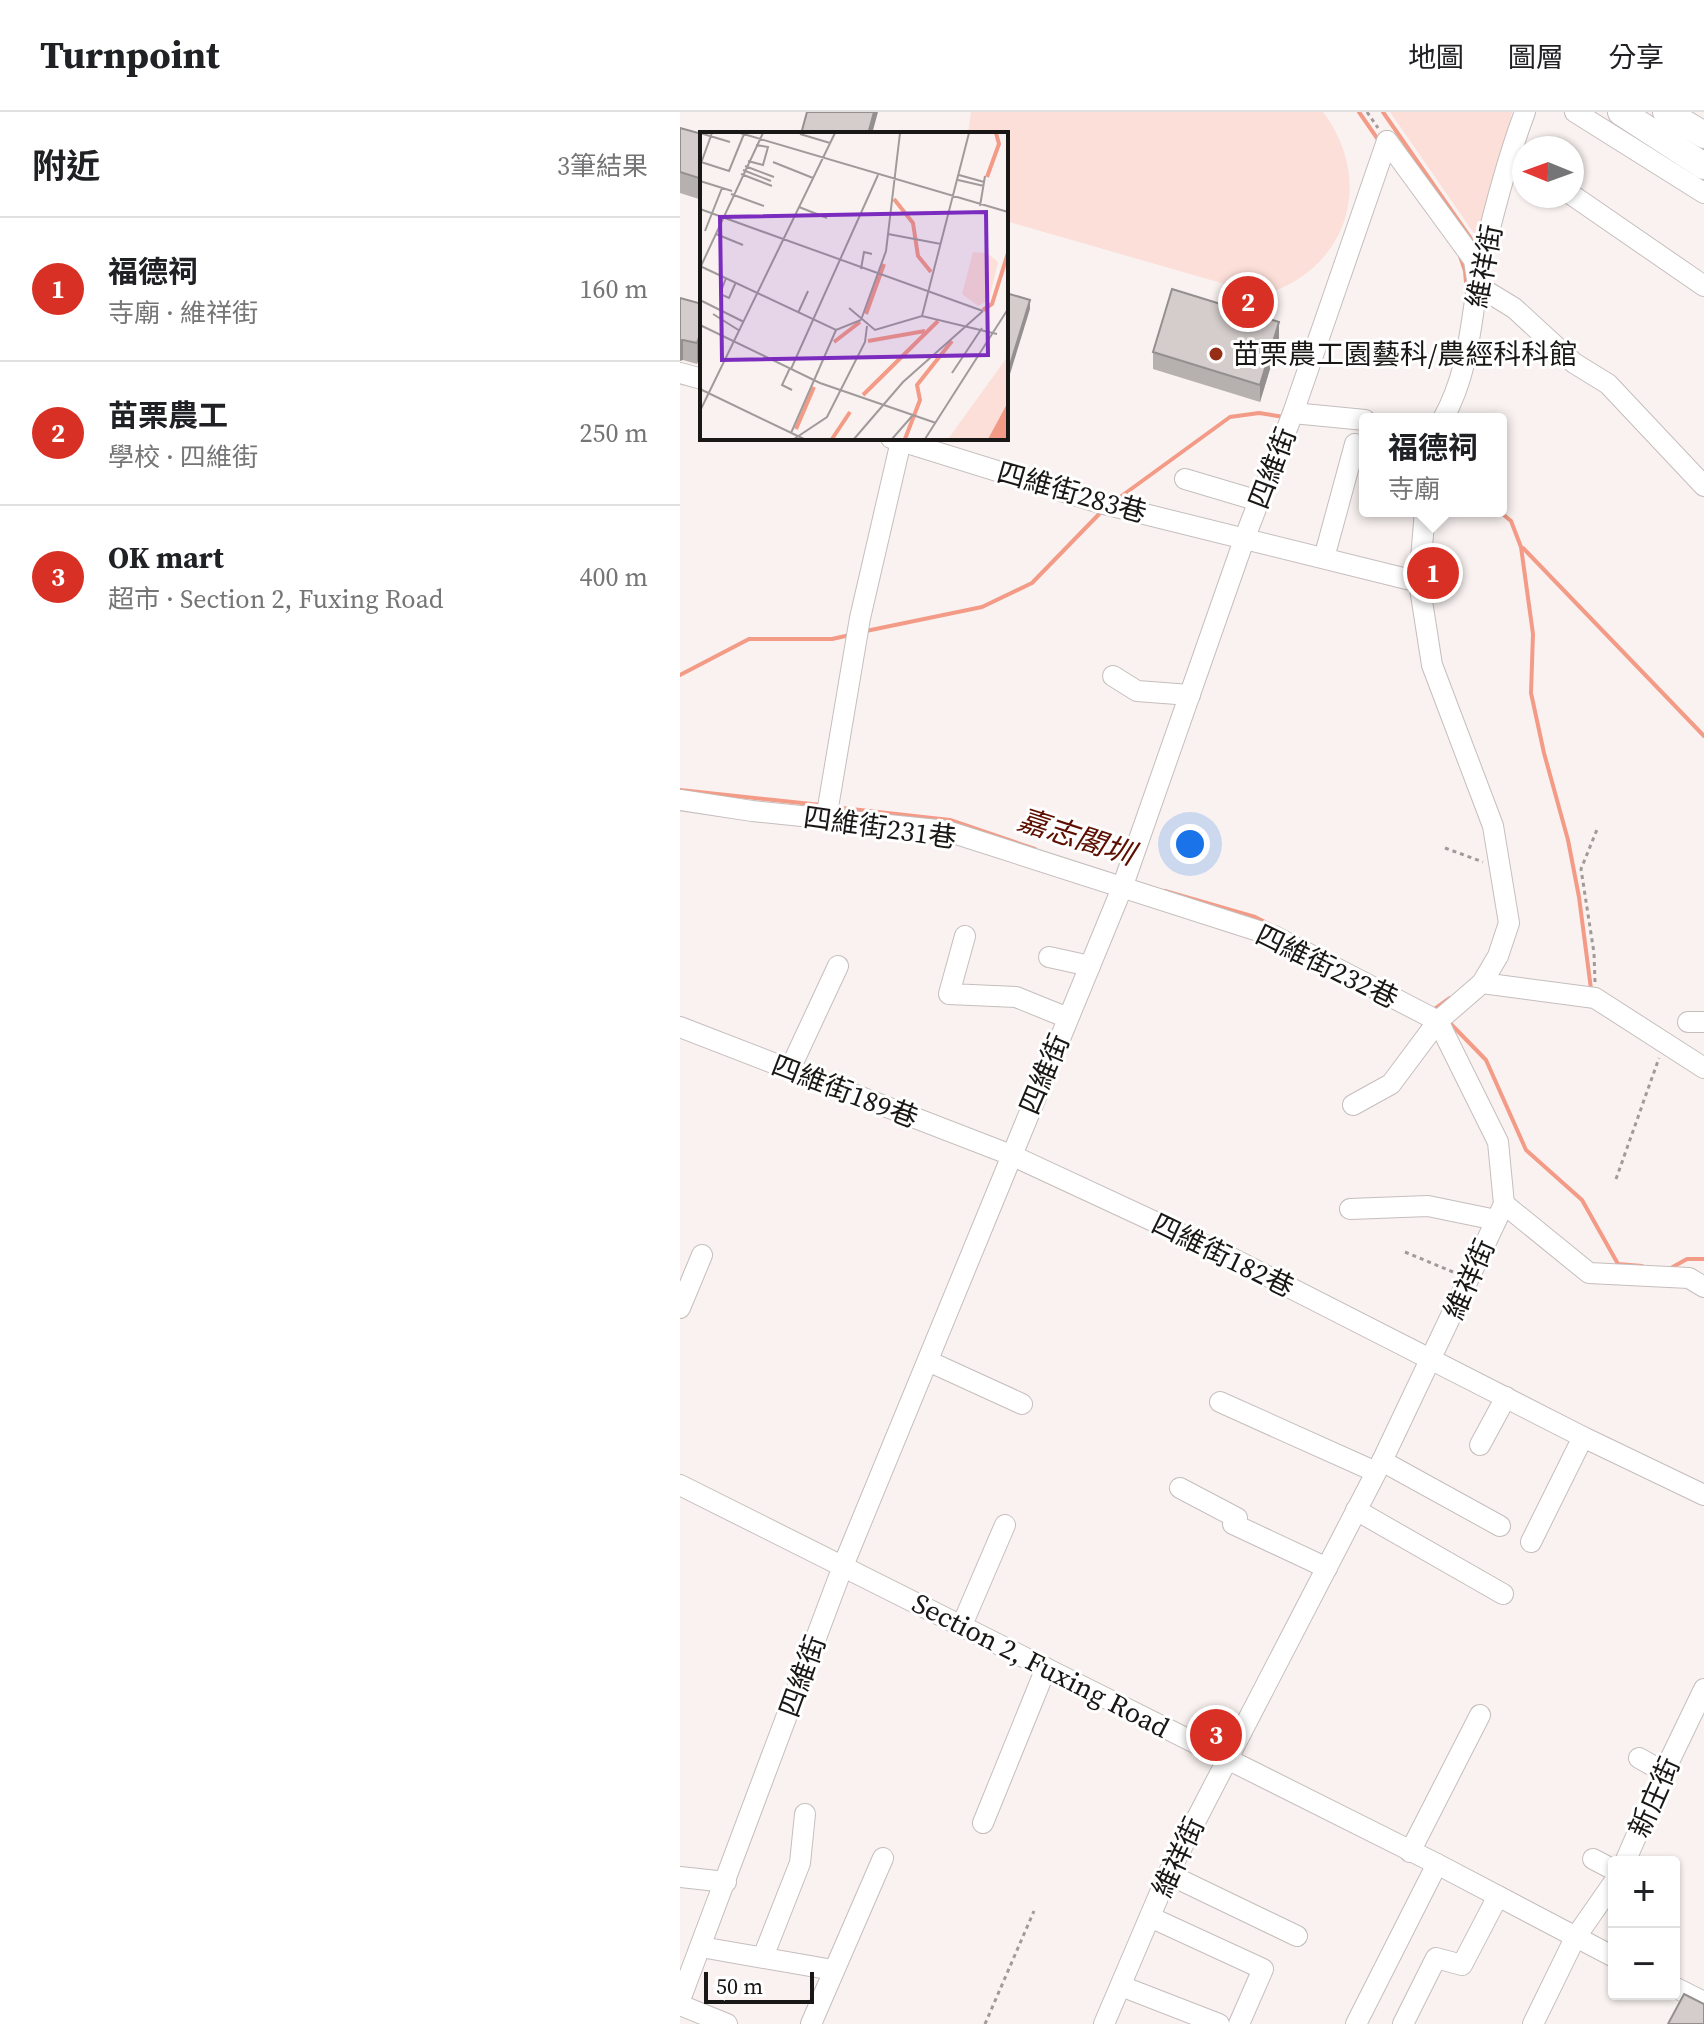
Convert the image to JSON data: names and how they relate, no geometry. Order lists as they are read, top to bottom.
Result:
{
  "streets": {
    "street": [
      "維祥街",
      "四維街",
      "四維街283巷",
      "四維街231巷",
      "四維街232巷",
      "四維街189巷",
      "四維街182巷",
      "Section 2, Fuxing Road",
      "新庄街"
    ]
  },
  "crossings": [
    ["維祥街", "四維街"],
    ["維祥街", "四維街232巷"],
    ["維祥街", "四維街182巷"],
    ["維祥街", "Section 2, Fuxing Road"],
    ["四維街", "四維街283巷"],
    ["四維街", "四維街231巷"],
    ["四維街", "四維街232巷"],
    ["四維街", "四維街189巷"],
    ["四維街", "四維街182巷"],
    ["四維街", "Section 2, Fuxing Road"],
    ["四維街231巷", "四維街232巷"],
    ["四維街189巷", "四維街182巷"]
  ],
  "water": ["嘉志閣圳"],
  "places": ["苗栗農工園藝科/農經科科館"],
  "scale_bar": "50 m",
  "north": "left",
  "page": {
    "header": "Turnpoint",
    "nav": ["地圖", "圖層", "分享"],
    "heading": ["附近", "3筆結果"],
    "list": [
      {
        "mark": "1",
        "name": "福德祠",
        "note": "寺廟 · 維祥街",
        "value": "160 m"
      },
      {
        "mark": "2",
        "name": "苗栗農工",
        "note": "學校 · 四維街",
        "value": "250 m"
      },
      {
        "mark": "3",
        "name": "OK mart",
        "note": "超市 · Section 2, Fuxing Road",
        "value": "400 m"
      }
    ],
    "pins": ["2", "1", "3"],
    "popup": ["福德祠", "寺廟"],
    "map_buttons": ["+", "−"],
    "scale": "50 m"
  }
}
